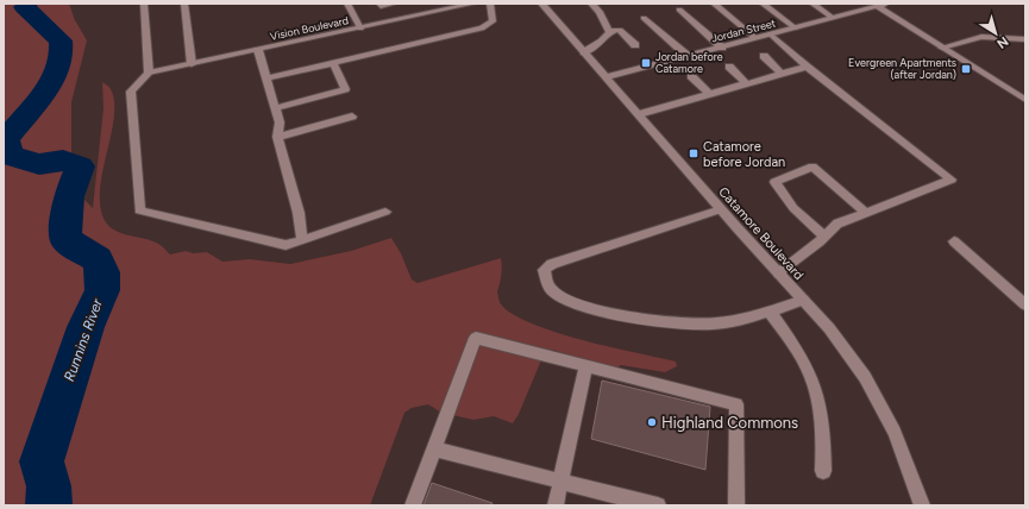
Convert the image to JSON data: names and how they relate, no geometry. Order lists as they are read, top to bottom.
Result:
{
  "streets": {
    "street": ["Vision Boulevard", "Jordan Street", "Catamore Boulevard"]
  },
  "crossings": [
    ["Jordan Street", "Catamore Boulevard"]
  ],
  "water": ["Runnins River"],
  "places": {
    "transit": ["Jordan before Catamore", "Evergreen Apartments (after Jordan)", "Catamore before Jordan"],
    "other": ["Highland Commons"]
  },
  "north": "bottom right"
}
